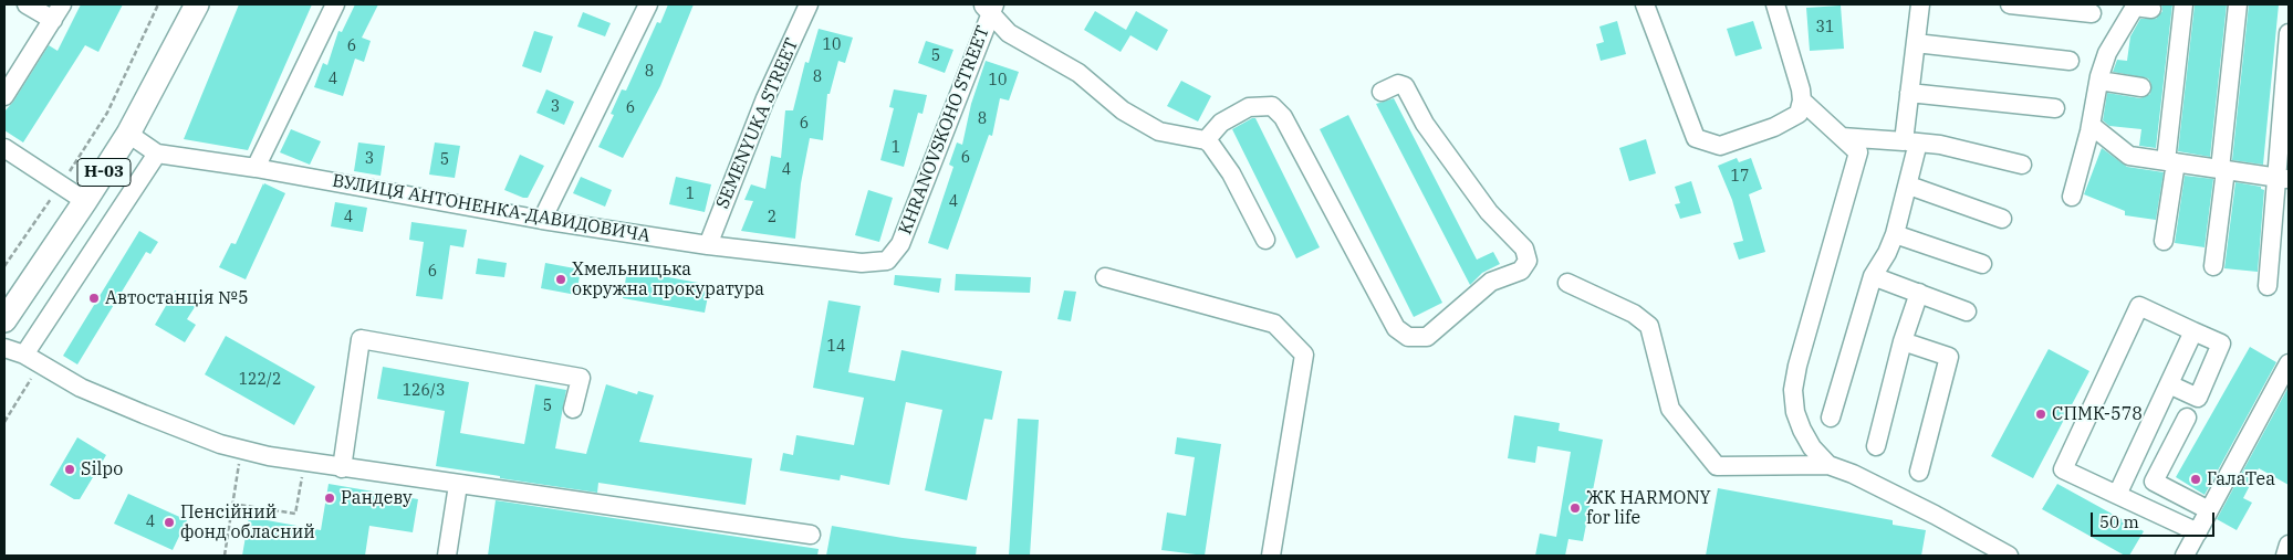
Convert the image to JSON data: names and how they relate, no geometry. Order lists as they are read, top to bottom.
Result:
{
  "streets": {
    "main road": ["Н-03"],
    "street": ["SEMENYUKA STREET", "KHRANOVSKOHO STREET", "ВУЛИЦЯ АНТОНЕНКА-ДАВИДОВИЧА"]
  },
  "crossings": [
    ["SEMENYUKA STREET", "ВУЛИЦЯ АНТОНЕНКА-ДАВИДОВИЧА"],
    ["KHRANOVSKOHO STREET", "ВУЛИЦЯ АНТОНЕНКА-ДАВИДОВИЧА"],
    ["Н-03", "ВУЛИЦЯ АНТОНЕНКА-ДАВИДОВИЧА"]
  ],
  "places": [
    "Хмельницька окружна прокуратура",
    "Автостанція №5",
    "СПМК-578",
    "Silpo",
    "ГалаТеа",
    "Рандеву",
    "ЖК HARMONY for life",
    "Пенсійний фонд обласний"
  ],
  "house_numbers": [
    "31",
    "10",
    "6",
    "5",
    "8",
    "8",
    "4",
    "10",
    "3",
    "6",
    "8",
    "6",
    "1",
    "6",
    "3",
    "5",
    "4",
    "17",
    "1",
    "4",
    "4",
    "2",
    "6",
    "14",
    "122/2",
    "126/3",
    "5",
    "4"
  ],
  "scale_bar": "50 m"
}
